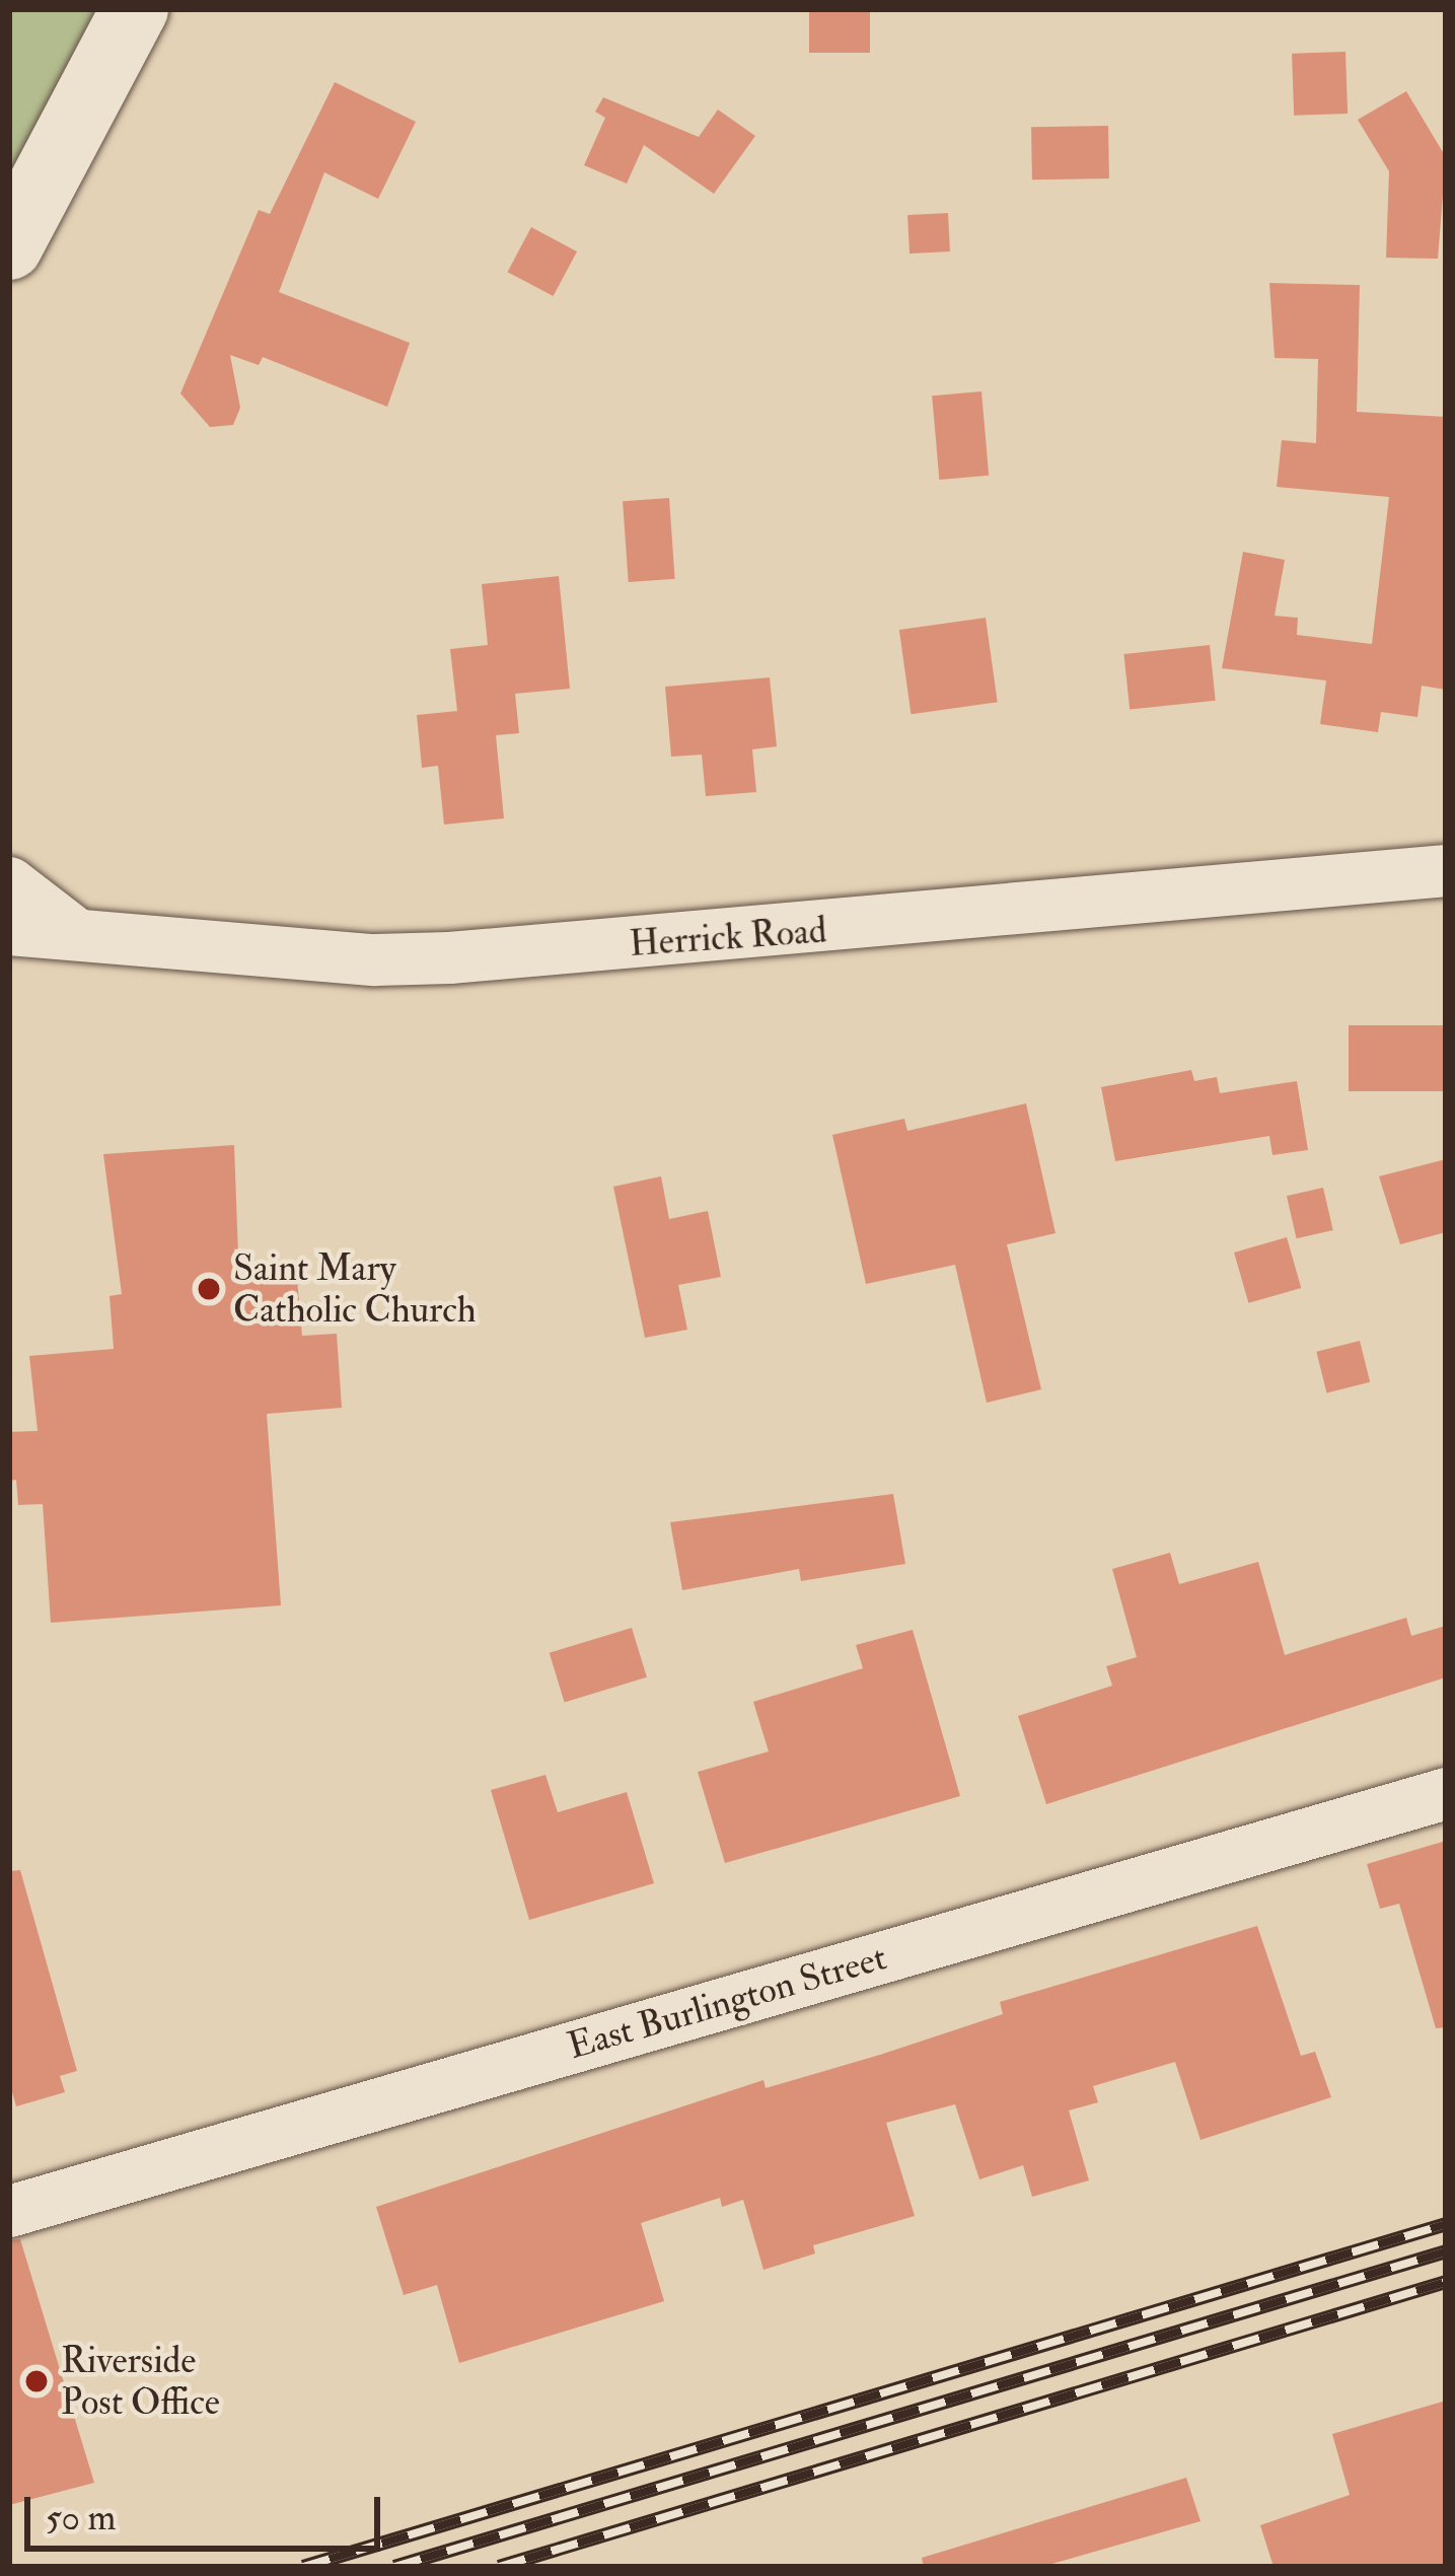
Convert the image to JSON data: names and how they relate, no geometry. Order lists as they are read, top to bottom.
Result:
{
  "streets": {
    "street": ["Herrick Road", "East Burlington Street"]
  },
  "places": ["Saint Mary Catholic Church", "Riverside Post Office"],
  "scale_bar": "50 m"
}
